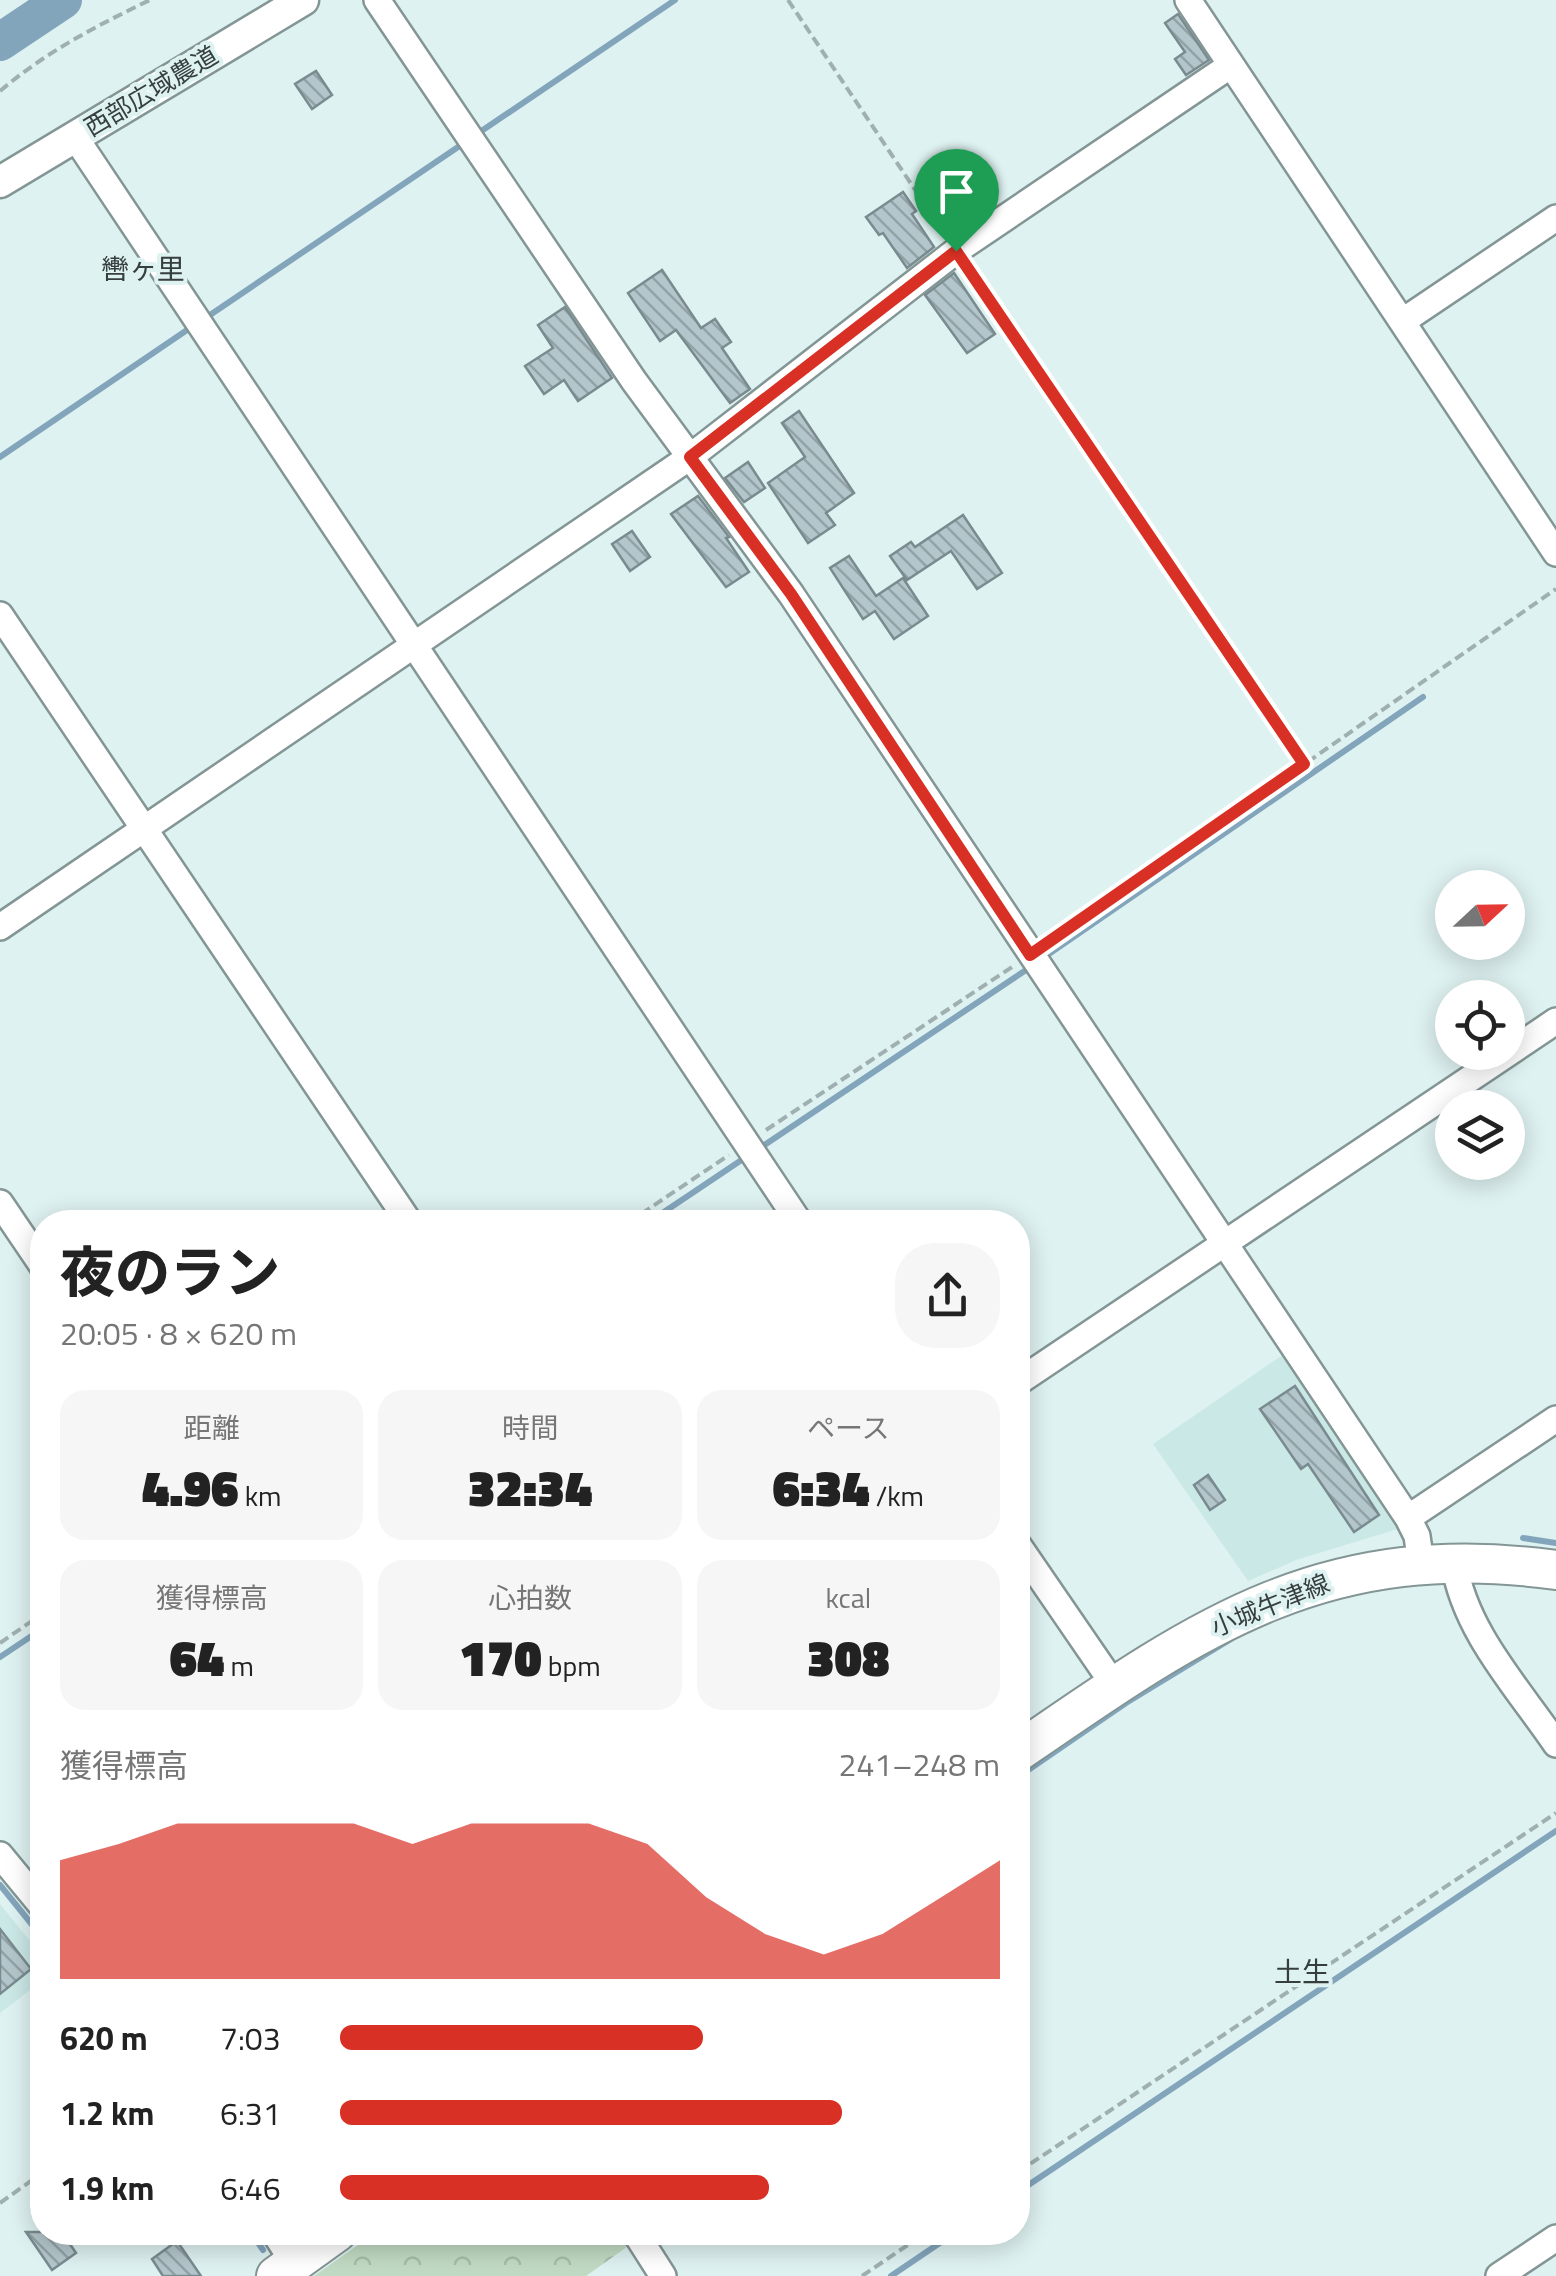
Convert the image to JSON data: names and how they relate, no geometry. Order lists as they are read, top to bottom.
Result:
{
  "streets": {
    "main road": ["小城牛津線"],
    "street": ["西部広域農道"]
  },
  "districts": ["轡ヶ里", "土生"],
  "north": "right",
  "page": {
    "heading": ["夜のラン", "20:05 · 8 × 620 m"],
    "stats": [
      ["距離", "4.96 km"],
      ["時間", "32:34"],
      ["ペース", "6:34 /km"],
      ["獲得標高", "64 m"],
      ["心拍数", "170 bpm"],
      ["kcal", "308"]
    ],
    "chart": ["獲得標高", "241–248 m"],
    "list": [
      {
        "name": "620 m",
        "note": "7:03"
      },
      {
        "name": "1.2 km",
        "note": "6:31"
      },
      {
        "name": "1.9 km",
        "note": "6:46"
      }
    ]
  }
}
